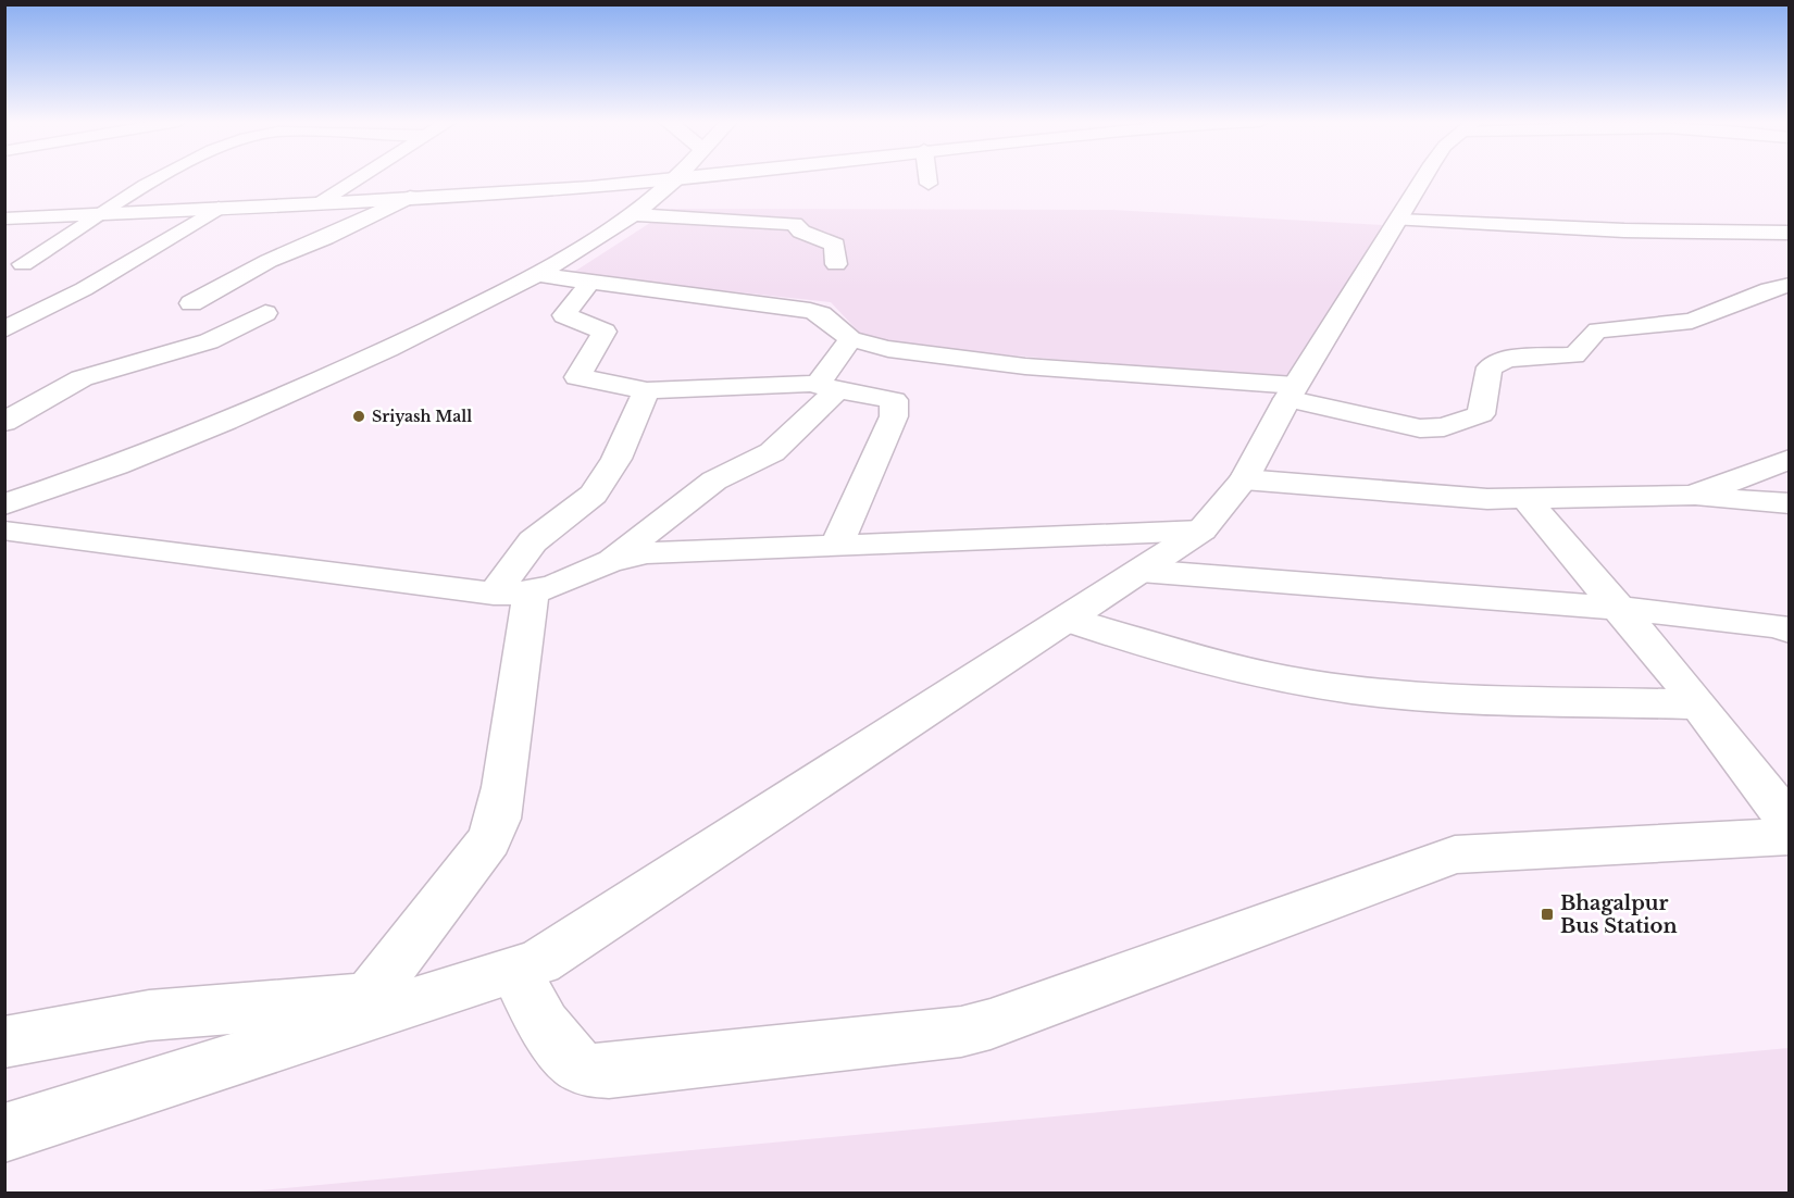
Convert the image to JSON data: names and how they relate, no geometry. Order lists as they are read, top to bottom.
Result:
{
  "places": {
    "other": ["Sriyash Mall"],
    "transit": ["Bhagalpur Bus Station"]
  }
}
